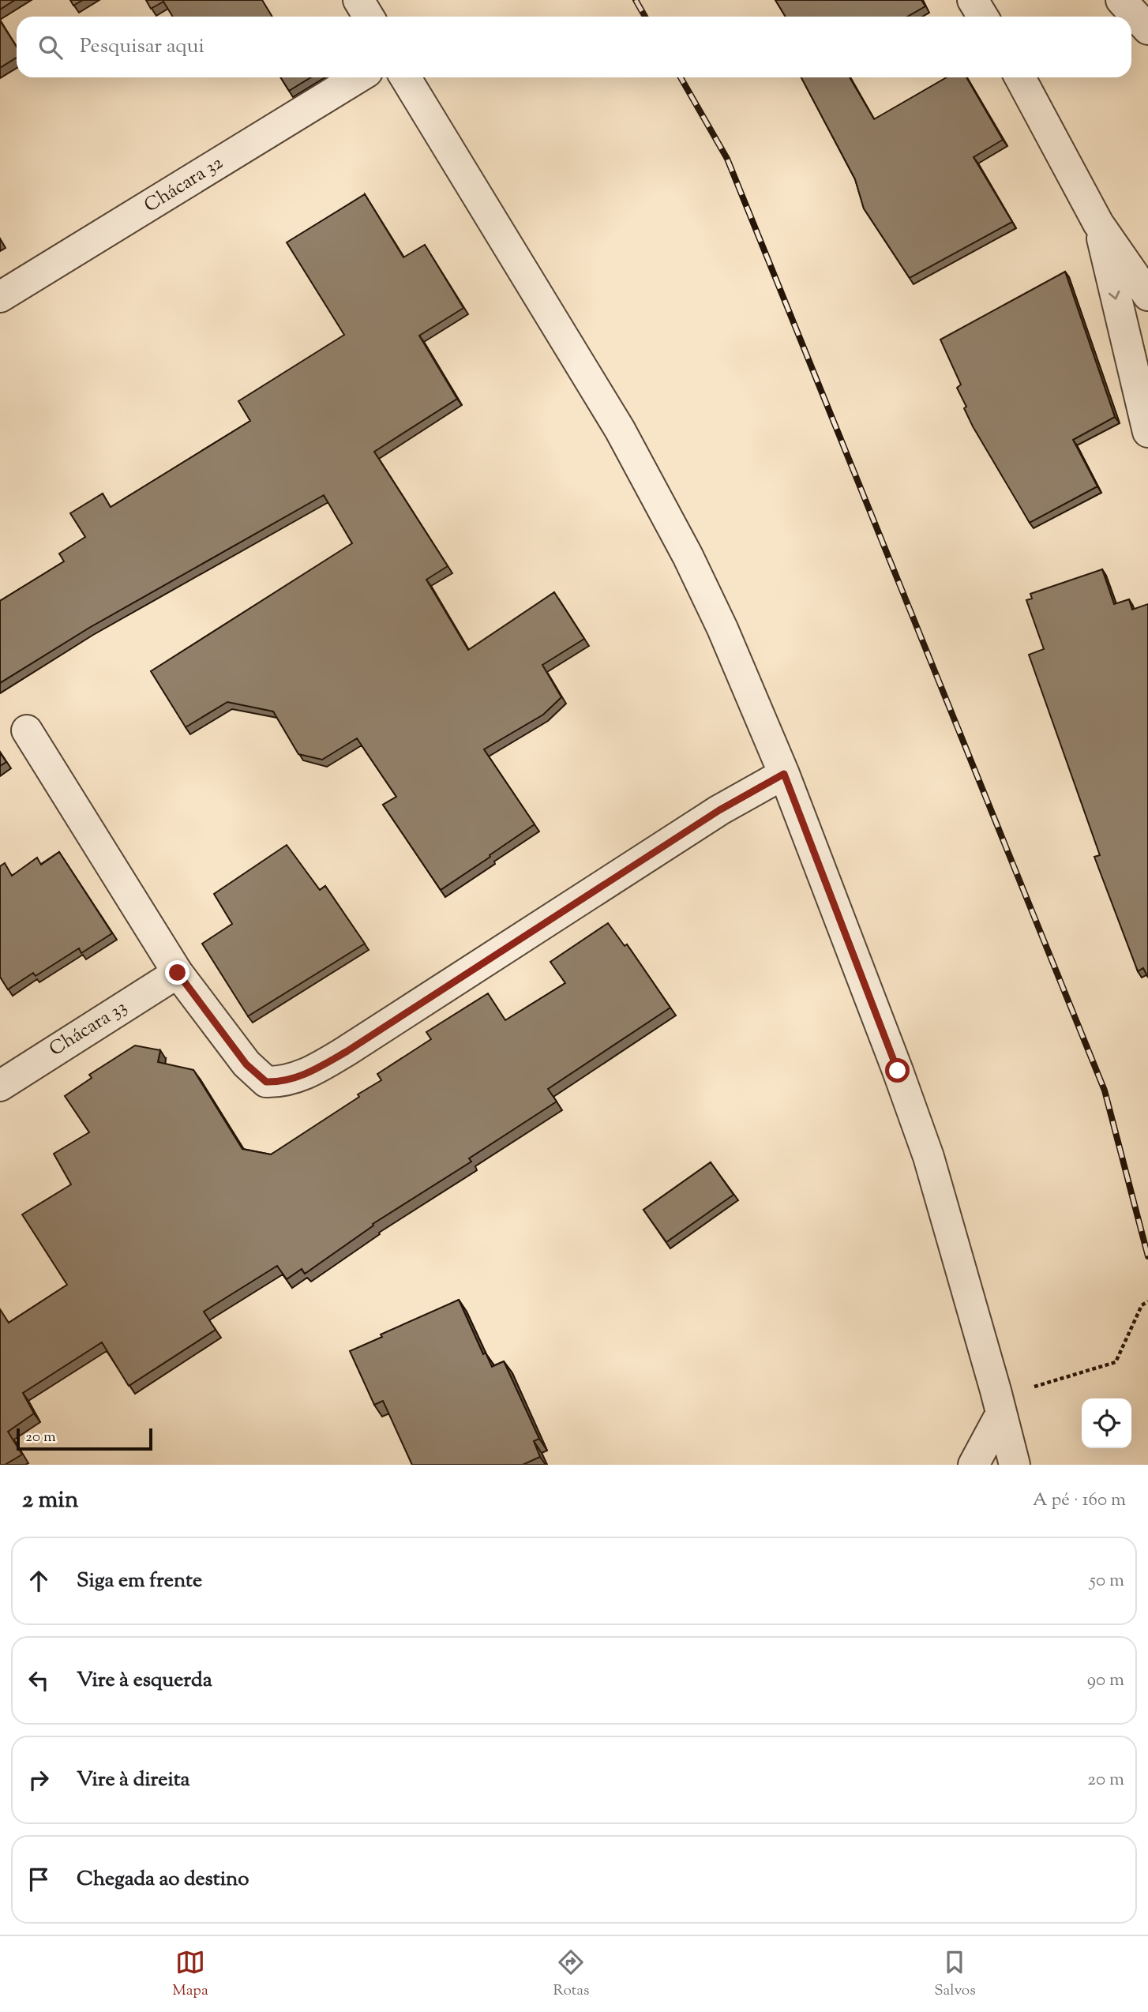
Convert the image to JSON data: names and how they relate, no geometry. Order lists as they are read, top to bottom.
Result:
{
  "streets": {
    "street": ["Chácara 32", "Chácara 33"]
  },
  "scale_bar": "20 m",
  "page": {
    "search": "Pesquisar aqui",
    "scale": "20 m",
    "heading": ["2 min", "A pé · 160 m"],
    "list": [
      ["Siga em frente", "50 m"],
      ["Vire à esquerda", "90 m"],
      ["Vire à direita", "20 m"],
      "Chegada ao destino"
    ],
    "nav": ["Mapa", "Rotas", "Salvos"]
  }
}
